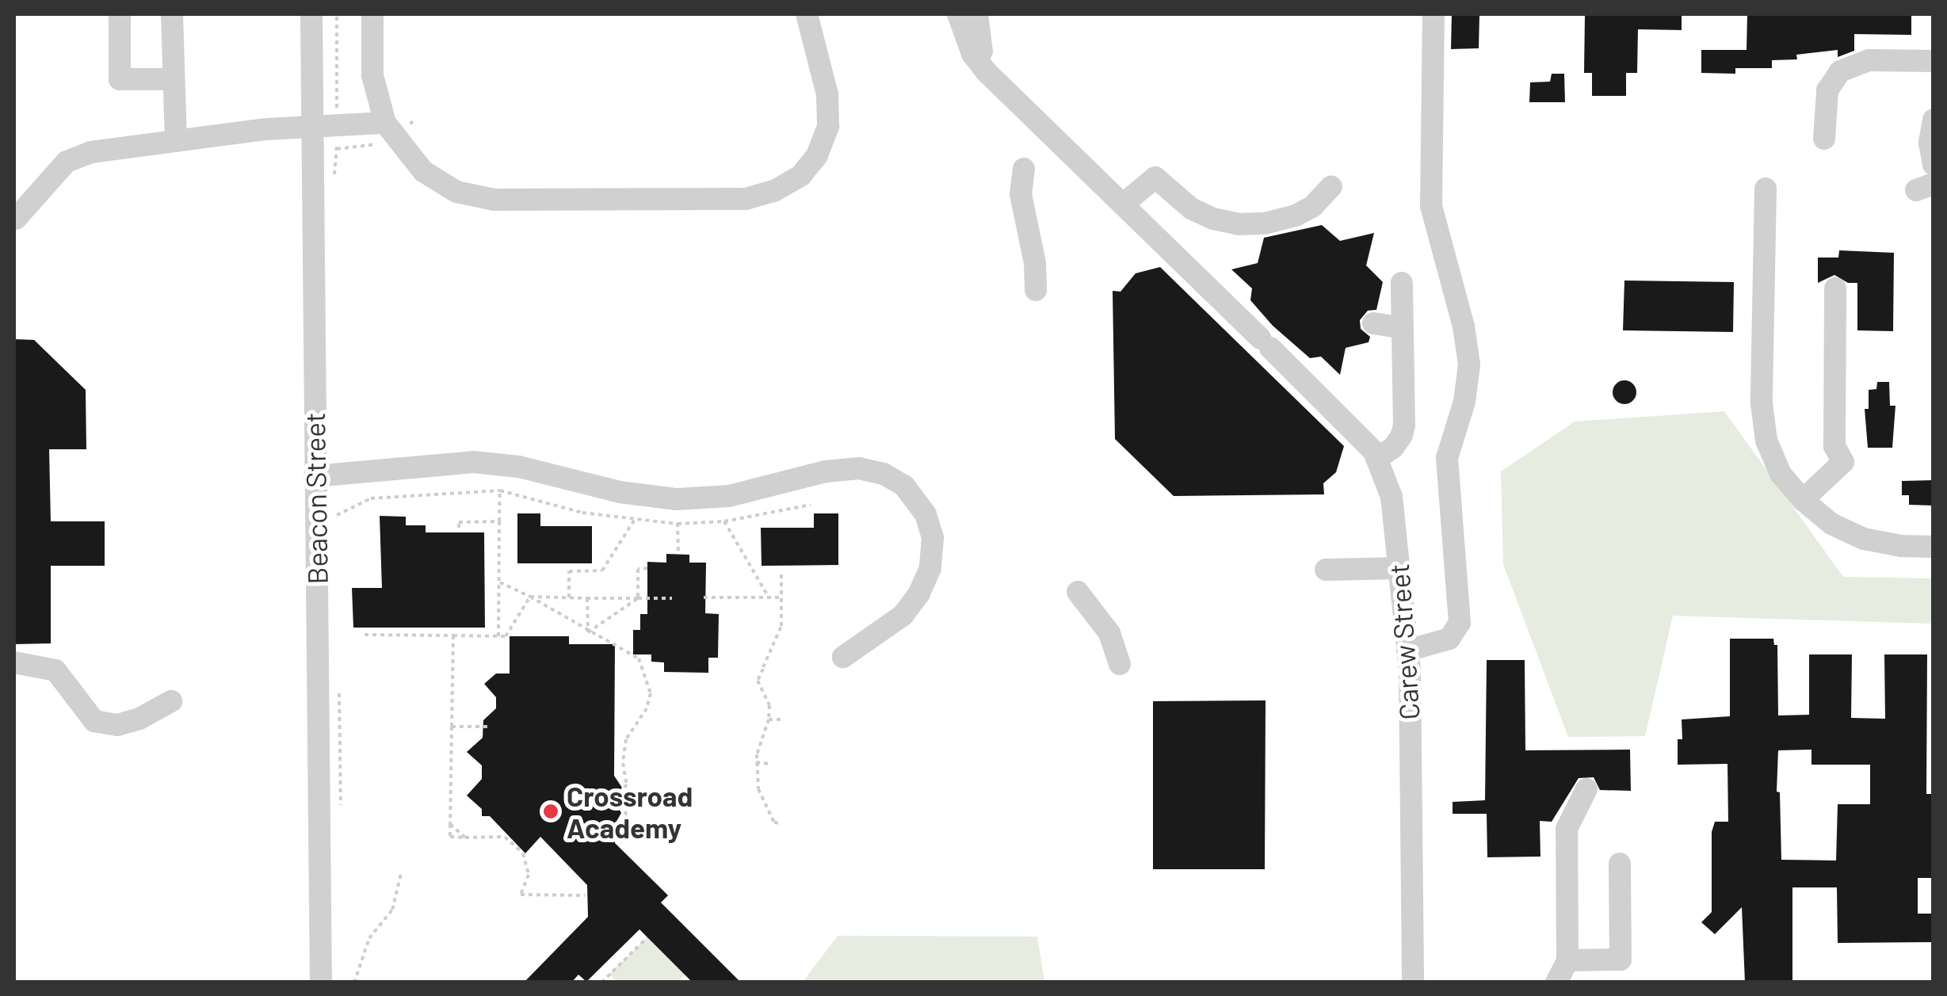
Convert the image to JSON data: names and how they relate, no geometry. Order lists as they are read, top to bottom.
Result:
{
  "streets": {
    "street": ["Beacon Street", "Carew Street"]
  },
  "places": ["Crossroad Academy"]
}
